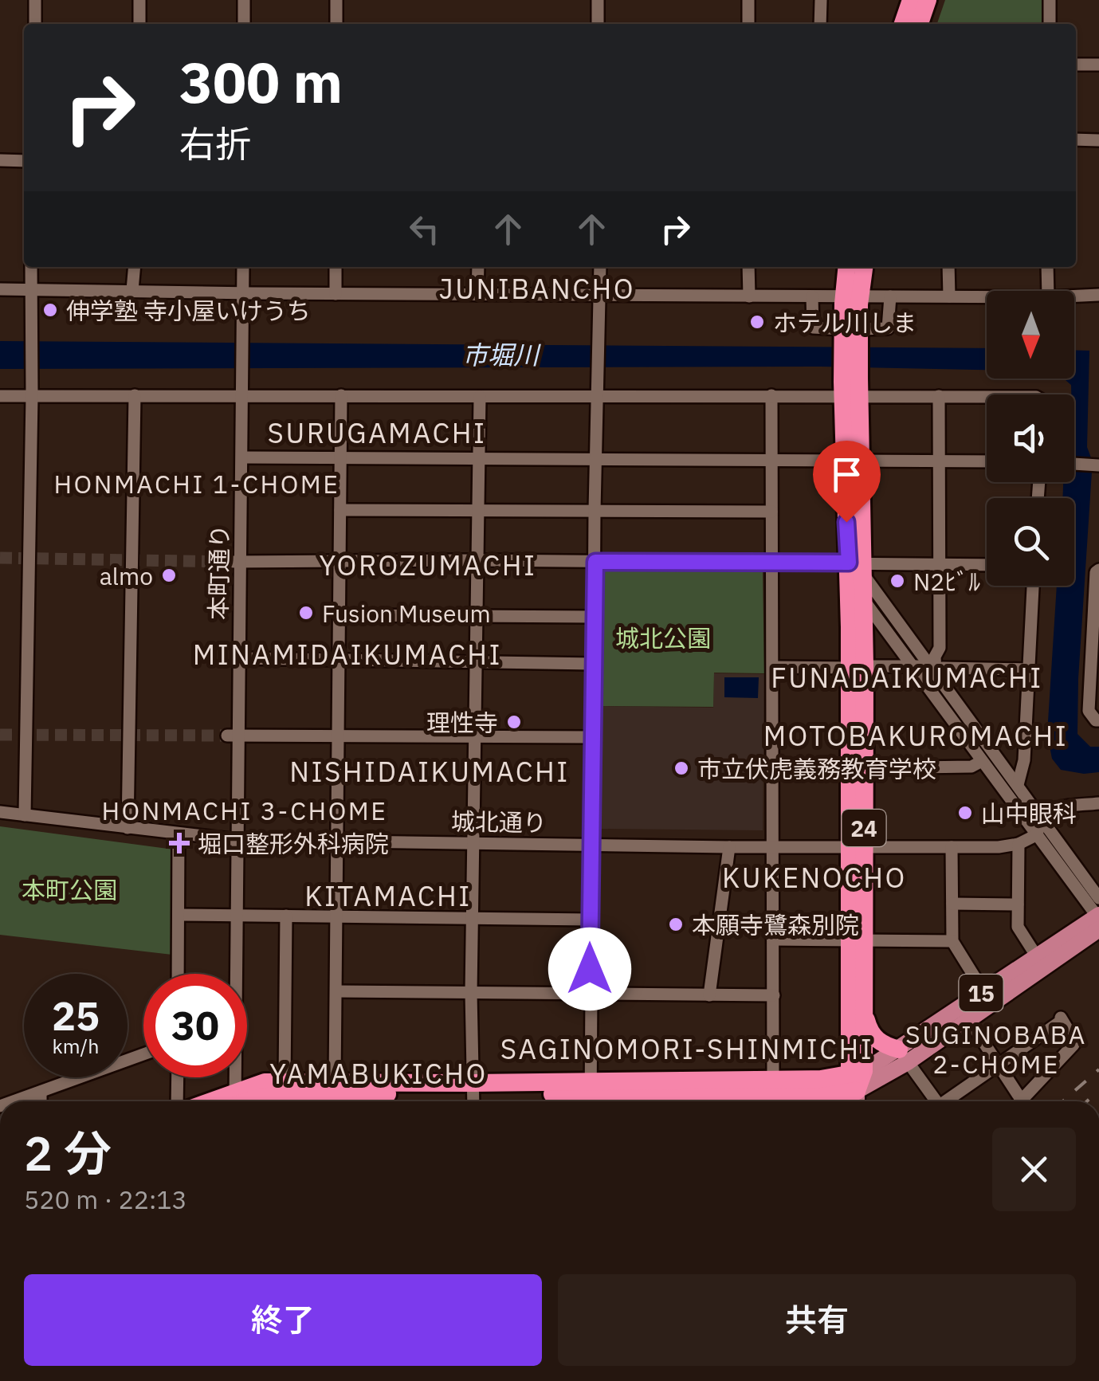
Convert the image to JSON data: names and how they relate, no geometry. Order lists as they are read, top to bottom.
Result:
{
  "streets": {
    "highway": ["24"],
    "main road": ["15"],
    "street": ["本町通り", "城北通り"]
  },
  "crossings": [
    ["本町通り", "城北通り"],
    ["城北通り", "24"],
    ["24", "15"]
  ],
  "districts": [
    "JUNIBANCHO",
    "SURUGAMACHI",
    "HONMACHI 1-CHOME",
    "YOROZUMACHI",
    "MINAMIDAIKUMACHI",
    "FUNADAIKUMACHI",
    "MOTOBAKUROMACHI",
    "NISHIDAIKUMACHI",
    "HONMACHI 3-CHOME",
    "KUKENOCHO",
    "KITAMACHI",
    "SUGINOBABA 2-CHOME",
    "SAGINOMORI-SHINMICHI",
    "YAMABUKICHO"
  ],
  "water": ["市堀川"],
  "parks": ["城北公園", "本町公園"],
  "places": {
    "other": [
      "伸学塾 寺小屋いけうち",
      "ホテル川しま",
      "almo",
      "N2ﾋﾞﾙ",
      "Fusion Museum",
      "理性寺",
      "市立伏虎義務教育学校",
      "山中眼科",
      "本願寺鷺森別院"
    ],
    "health": ["堀口整形外科病院"]
  },
  "north": "bottom",
  "page": {
    "turn": ["300 m", "右折"],
    "speed": "25 km/h",
    "limit": "30",
    "heading": ["2 分", "520 m · 22:13"],
    "buttons": ["終了", "共有"]
  }
}
